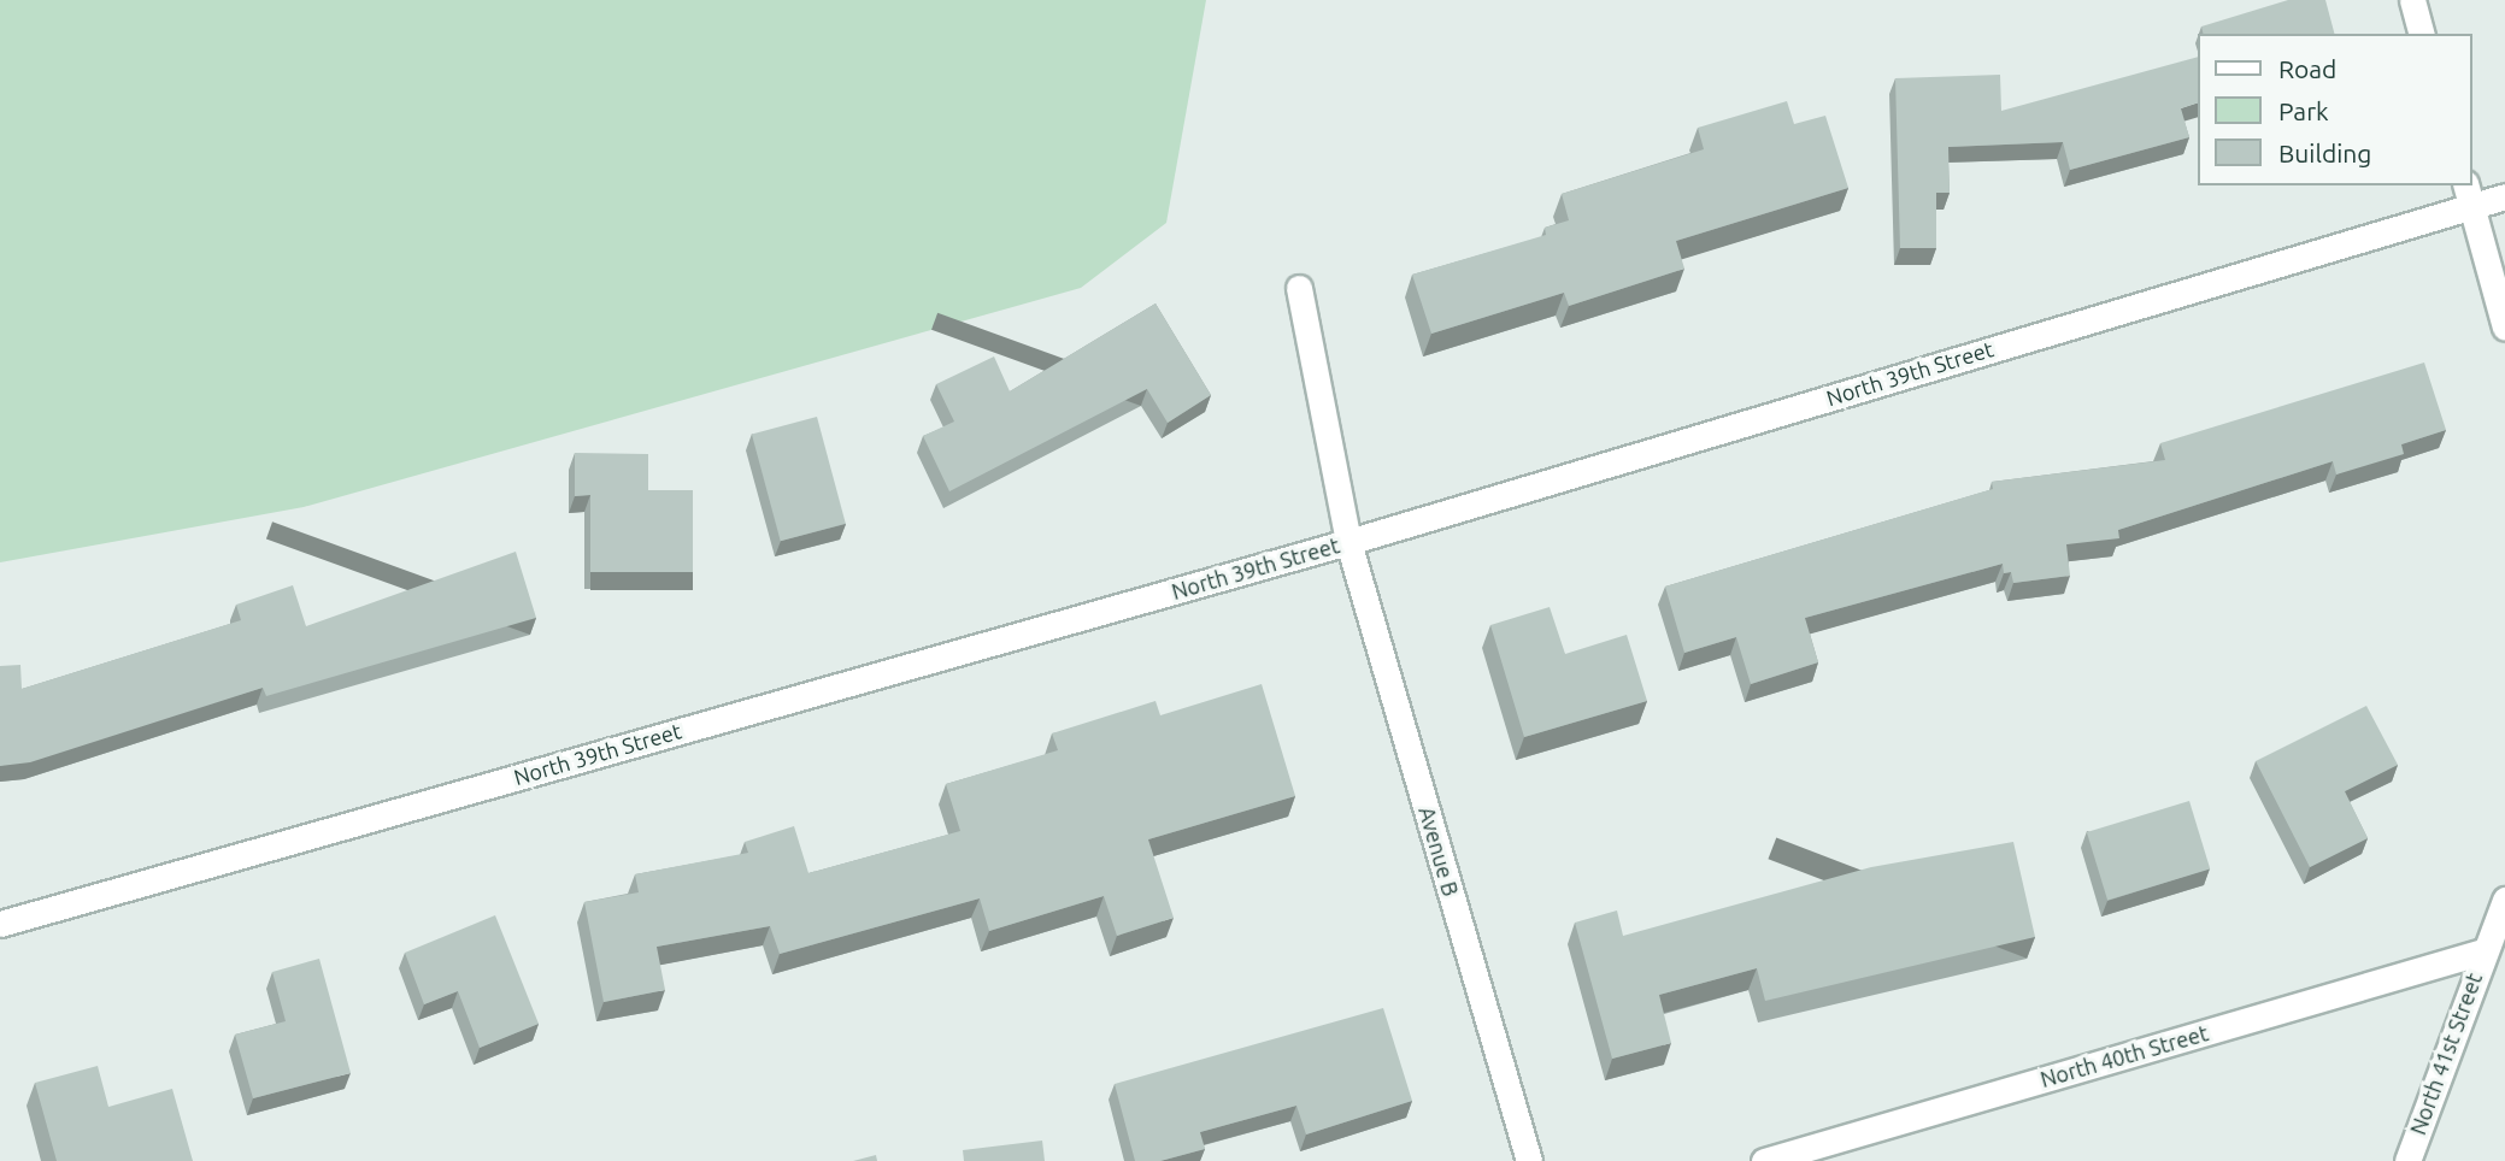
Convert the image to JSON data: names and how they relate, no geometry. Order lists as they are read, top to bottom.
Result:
{
  "streets": {
    "street": [
      "North 39th Street",
      "Avenue B",
      "North 41st Street",
      "North 40th Street"
    ]
  },
  "crossings": [
    ["North 39th Street", "Avenue B"],
    ["North 41st Street", "North 40th Street"]
  ],
  "legend": ["Road", "Park", "Building"]
}
